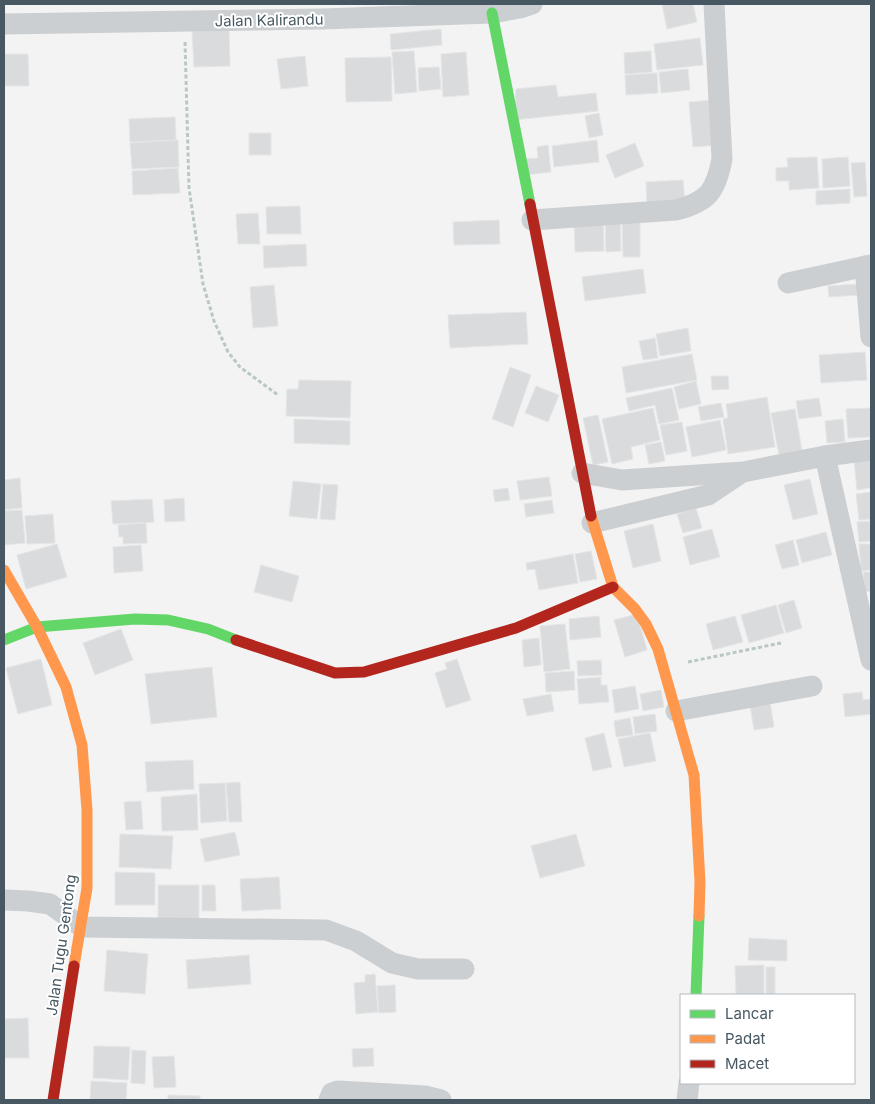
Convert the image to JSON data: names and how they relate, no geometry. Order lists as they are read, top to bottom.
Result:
{
  "streets": {
    "street": ["Jalan Kalirandu", "Jalan Tugu Gentong"]
  },
  "legend": ["Lancar", "Padat", "Macet"]
}
